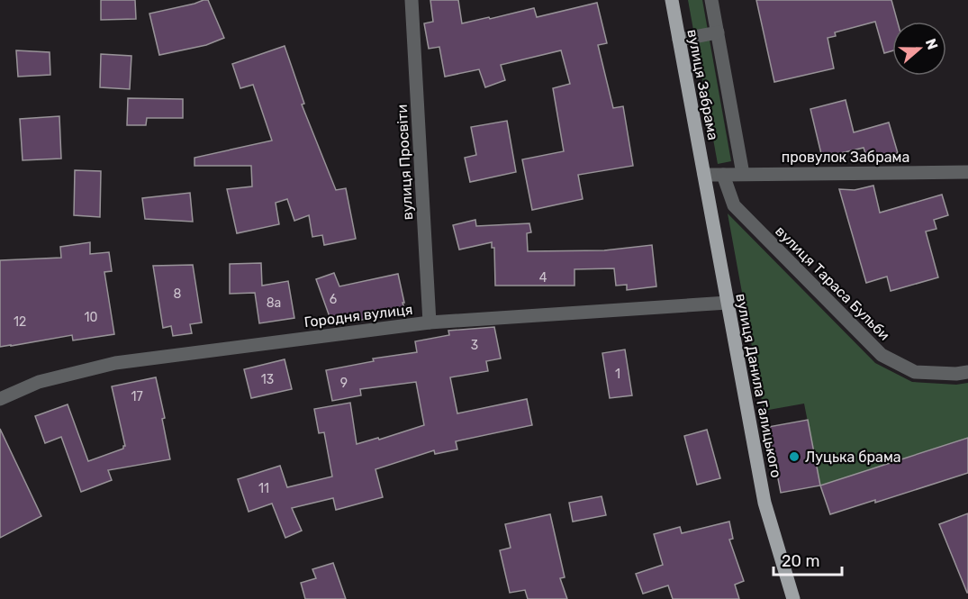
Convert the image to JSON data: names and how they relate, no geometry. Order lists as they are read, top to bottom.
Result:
{
  "streets": {
    "main road": ["вулиця Забрама", "вулиця Данила Галицького"],
    "street": [
      "провулок Забрама",
      "вулиця Просвіти",
      "вулиця Тараса Бульби",
      "Городня вулиця"
    ]
  },
  "crossings": [
    ["вулиця Забрама", "вулиця Данила Галицького"],
    ["провулок Забрама", "вулиця Тараса Бульби"],
    ["вулиця Просвіти", "Городня вулиця"],
    ["Городня вулиця", "вулиця Данила Галицького"]
  ],
  "places": ["Луцька брама"],
  "house_numbers": [
    "4",
    "8",
    "6",
    "8а",
    "10",
    "12",
    "3",
    "1",
    "13",
    "9",
    "17",
    "11"
  ],
  "scale_bar": "20 m",
  "north": "right"
}
